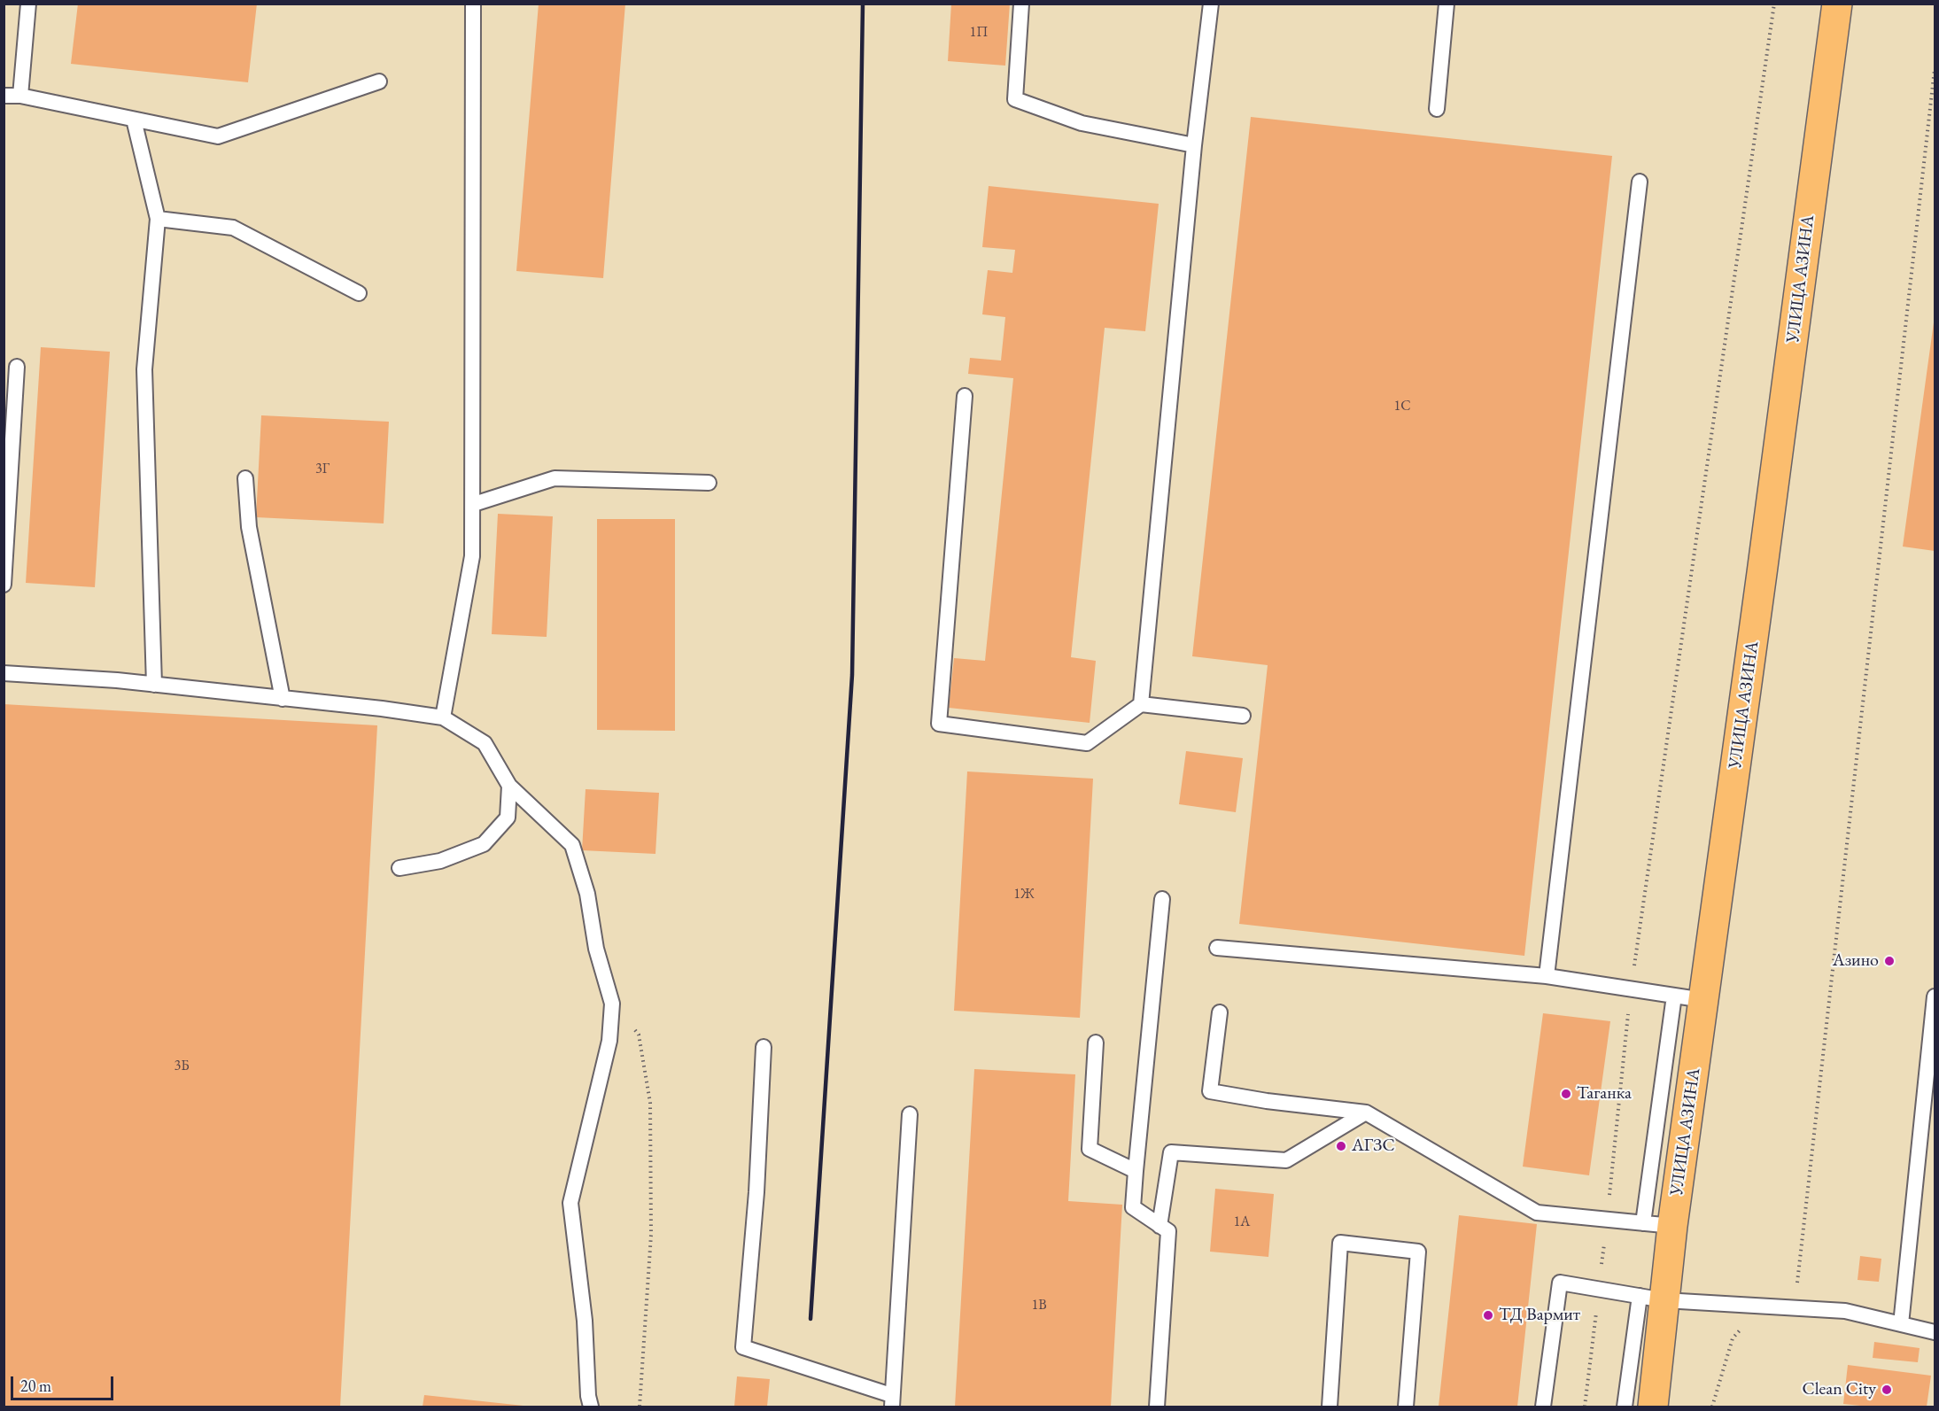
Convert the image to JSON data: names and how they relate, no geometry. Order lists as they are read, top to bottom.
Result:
{
  "streets": {
    "main road": ["УЛИЦА АЗИНА"]
  },
  "places": [
    "Азино",
    "Таганка",
    "АГЗС",
    "ТД Вармит",
    "Clean City"
  ],
  "house_numbers": [
    "1П",
    "1С",
    "3Г",
    "1Ж",
    "3Б",
    "1А",
    "1В"
  ],
  "scale_bar": "20 m"
}
